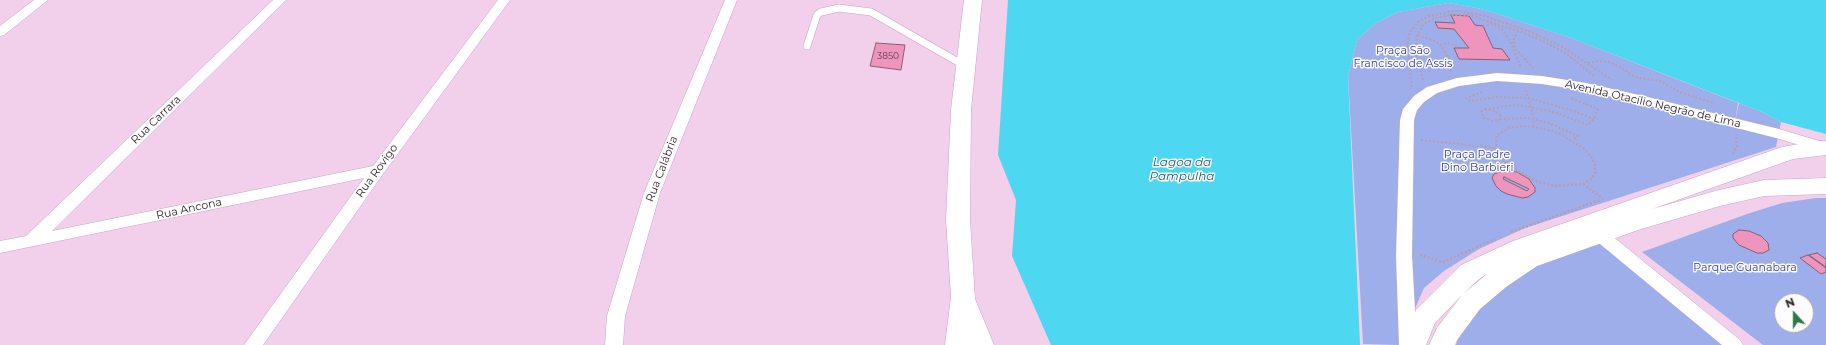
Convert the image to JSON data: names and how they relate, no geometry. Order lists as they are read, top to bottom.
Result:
{
  "streets": {
    "street": [
      "Avenida Otacílio Negrão de Lima",
      "Rua Carrara",
      "Rua Calábria",
      "Rua Rovigo",
      "Rua Ancona"
    ]
  },
  "crossings": [
    ["Rua Carrara", "Rua Ancona"],
    ["Rua Rovigo", "Rua Ancona"]
  ],
  "water": ["Lagoa da Pampulha"],
  "parks": ["Praça São Francisco de Assis", "Praça Padre Dino Barbieri", "Parque Guanabara"],
  "house_numbers": ["3850"],
  "north": "top"
}
